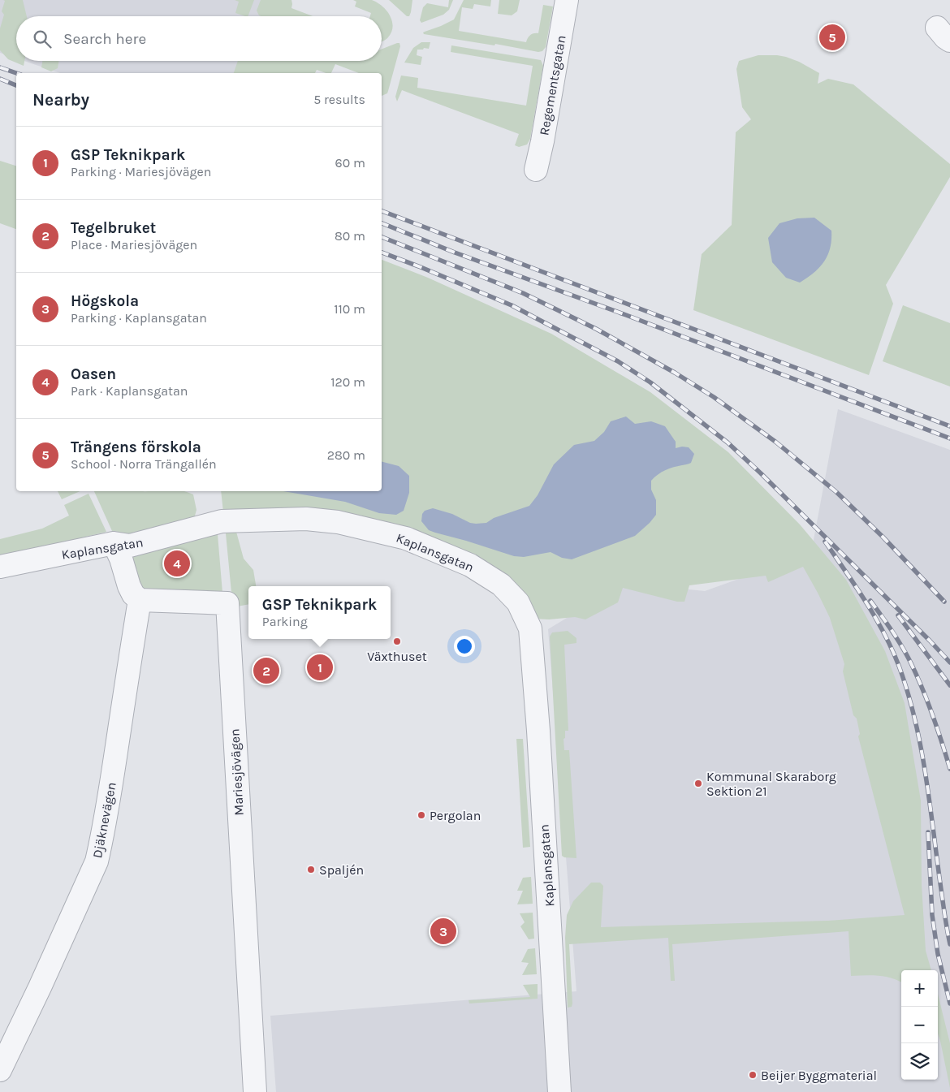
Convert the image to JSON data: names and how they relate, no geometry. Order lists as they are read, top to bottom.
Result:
{
  "streets": {
    "street": [
      "Regementsgatan",
      "Kaplansgatan",
      "Mariesjövägen",
      "Djäknevägen"
    ]
  },
  "crossings": [
    ["Mariesjövägen", "Djäknevägen"]
  ],
  "places": [
    "Växthuset",
    "Kommunal Skaraborg Sektion 21",
    "Pergolan",
    "Spaljén",
    "Beijer Byggmaterial"
  ],
  "page": {
    "search": "Search here",
    "pins": [
      "5",
      "4",
      "1",
      "2",
      "3"
    ],
    "heading": ["Nearby", "5 results"],
    "list": [
      {
        "mark": "1",
        "name": "GSP Teknikpark",
        "note": "Parking · Mariesjövägen",
        "value": "60 m"
      },
      {
        "mark": "2",
        "name": "Tegelbruket",
        "note": "Place · Mariesjövägen",
        "value": "80 m"
      },
      {
        "mark": "3",
        "name": "Högskola",
        "note": "Parking · Kaplansgatan",
        "value": "110 m"
      },
      {
        "mark": "4",
        "name": "Oasen",
        "note": "Park · Kaplansgatan",
        "value": "120 m"
      },
      {
        "mark": "5",
        "name": "Trängens förskola",
        "note": "School · Norra Trängallén",
        "value": "280 m"
      }
    ],
    "popup": ["GSP Teknikpark", "Parking"],
    "map_buttons": ["+", "−"]
  }
}
